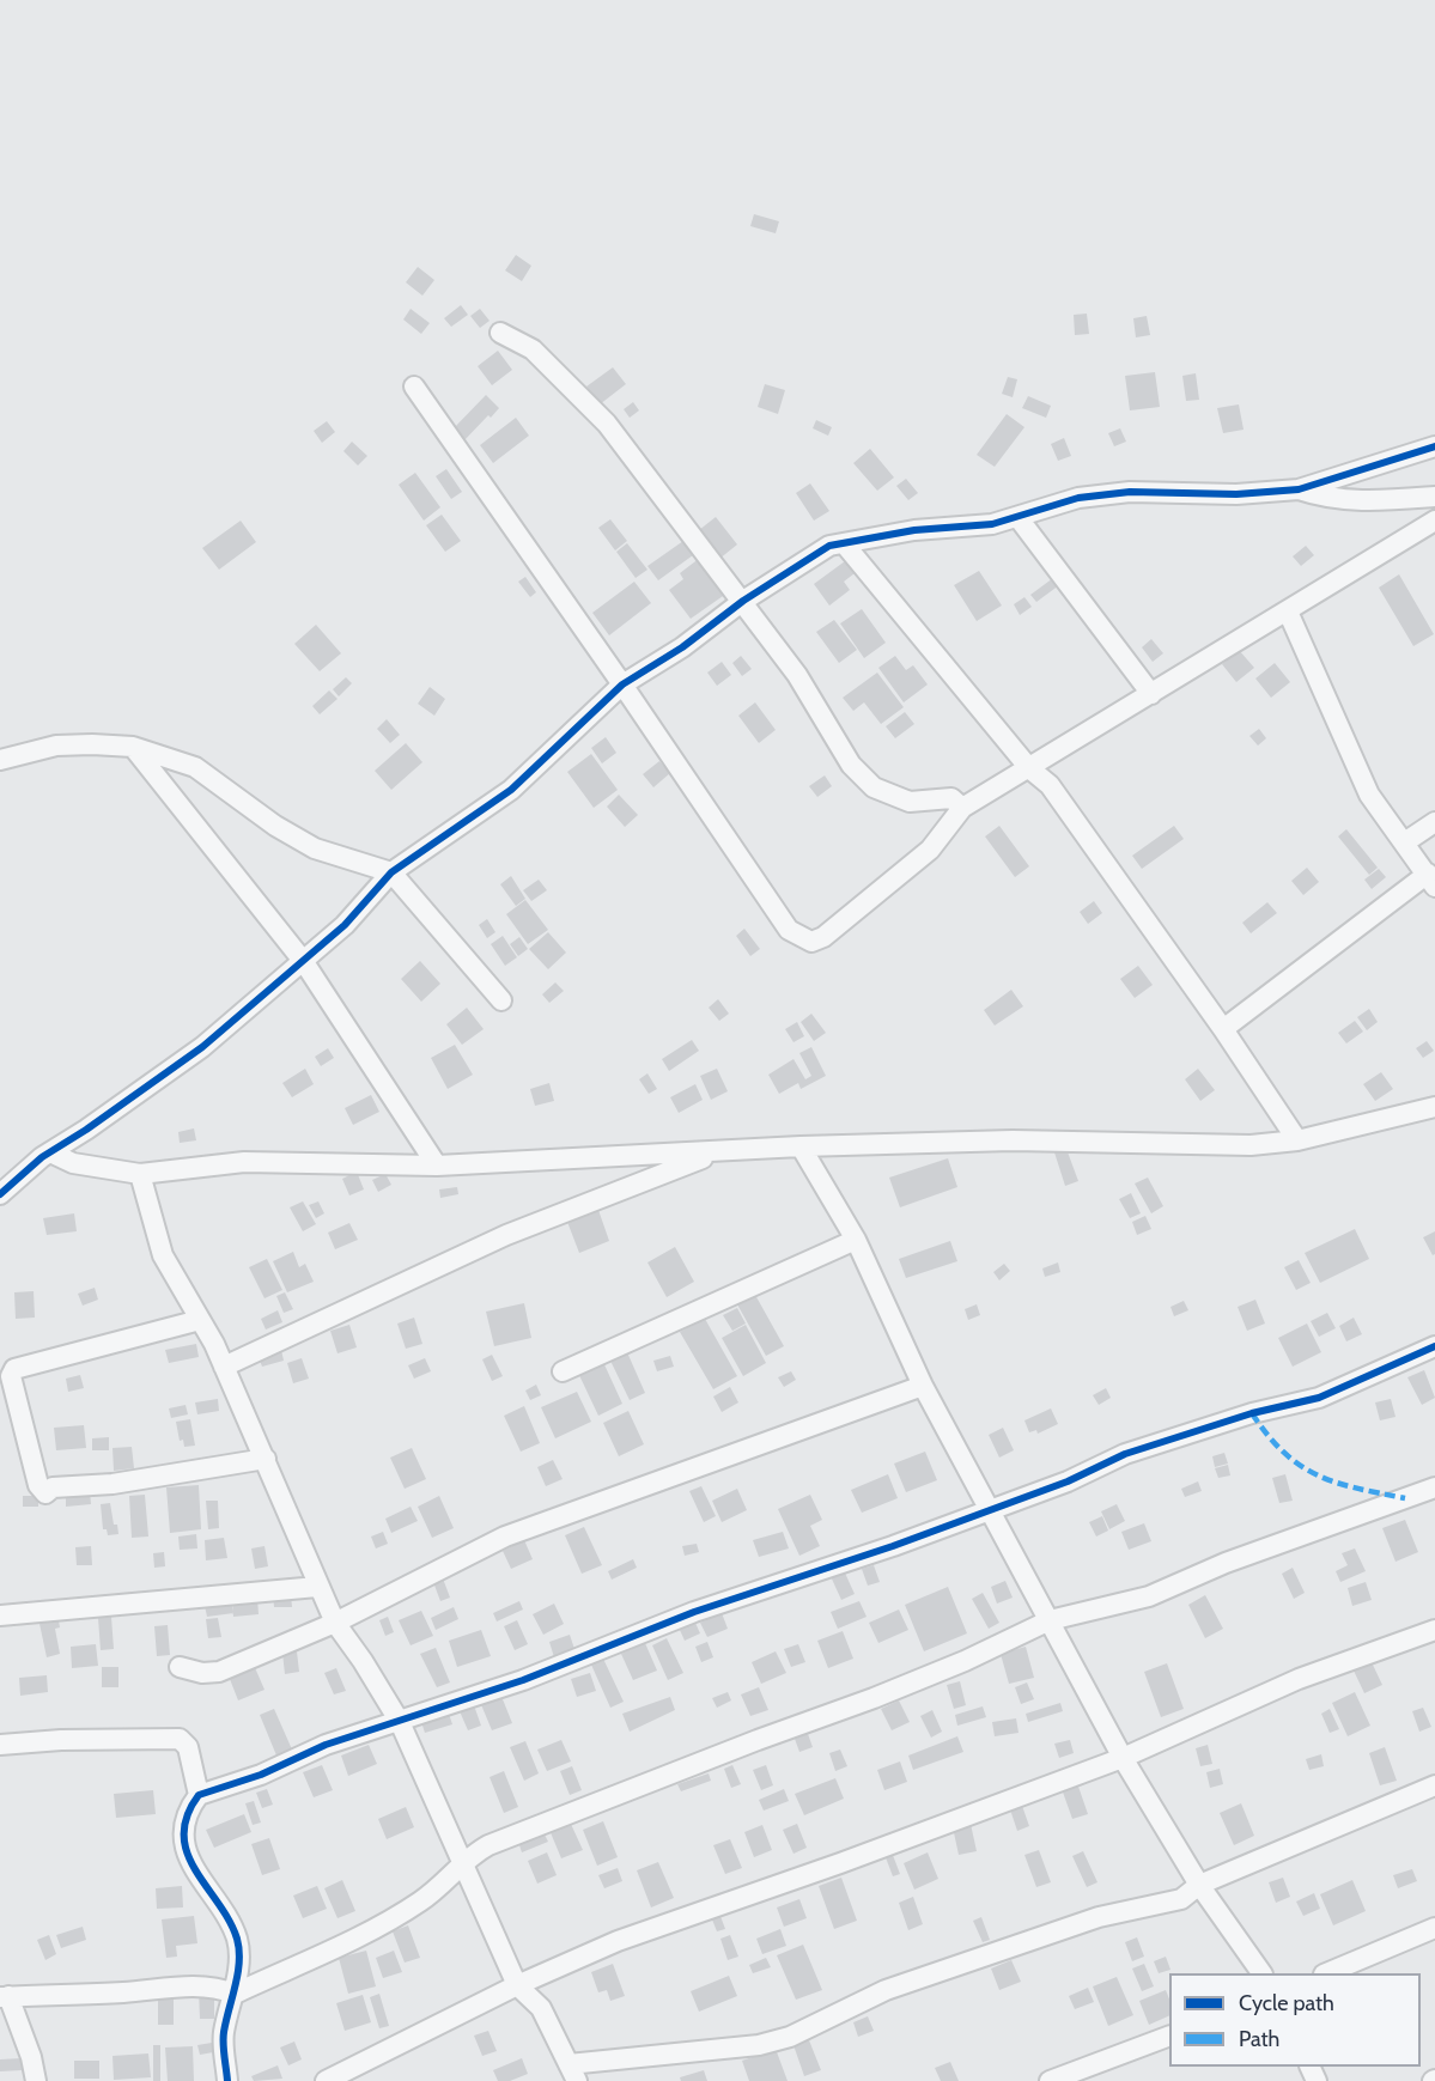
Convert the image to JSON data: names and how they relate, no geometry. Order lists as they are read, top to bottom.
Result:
{
  "legend": ["Cycle path", "Path"]
}
